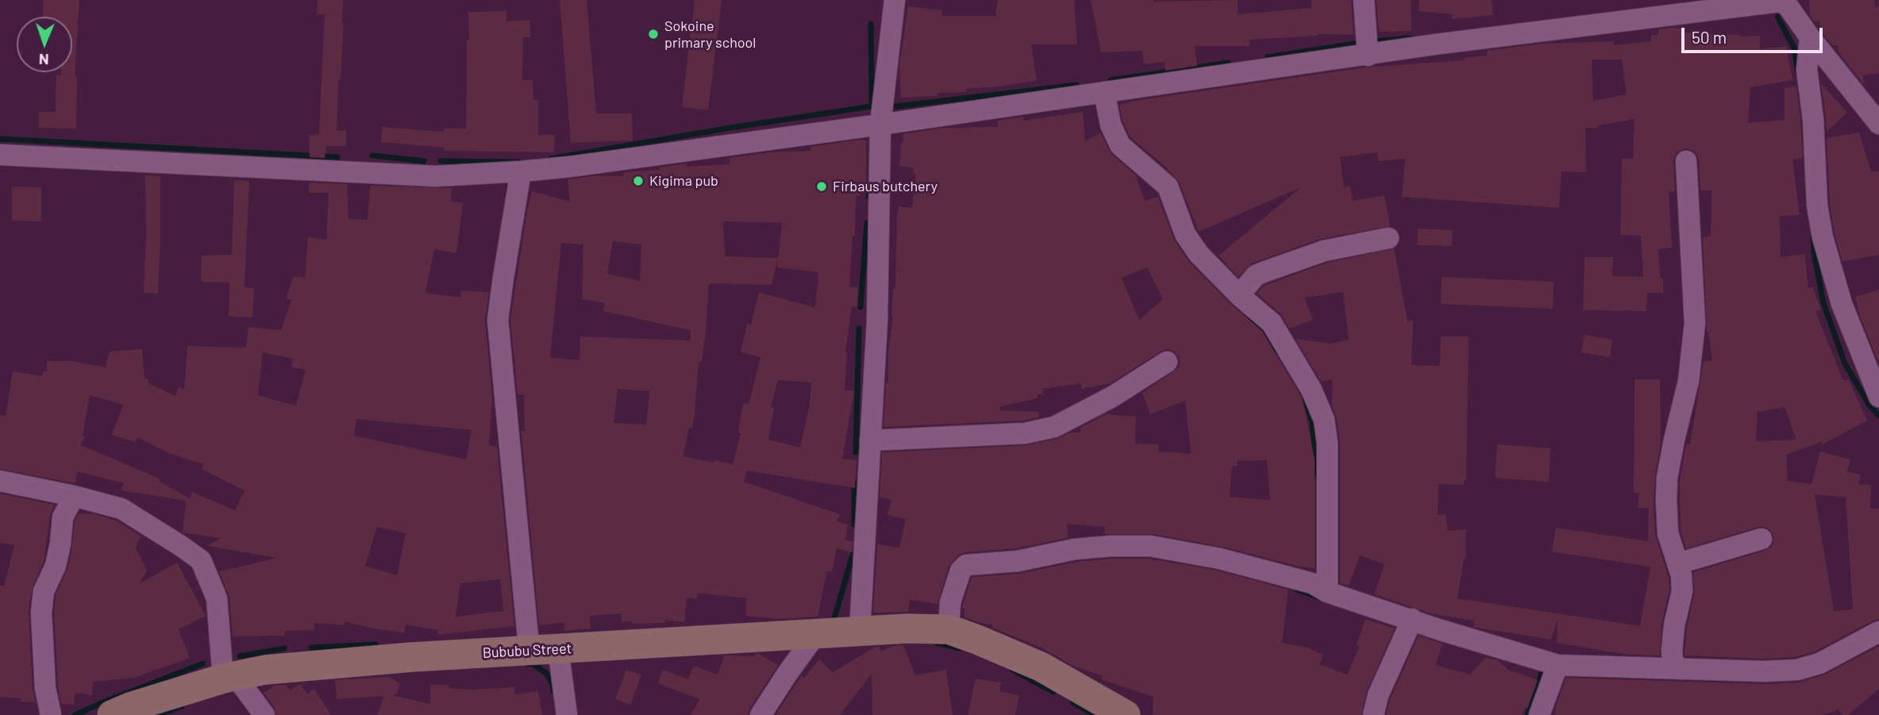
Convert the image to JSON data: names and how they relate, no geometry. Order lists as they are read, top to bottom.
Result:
{
  "streets": {
    "street": ["Bububu Street"]
  },
  "places": ["Sokoine primary school", "Kigima pub", "Firbaus butchery"],
  "scale_bar": "50 m",
  "north": "bottom"
}
